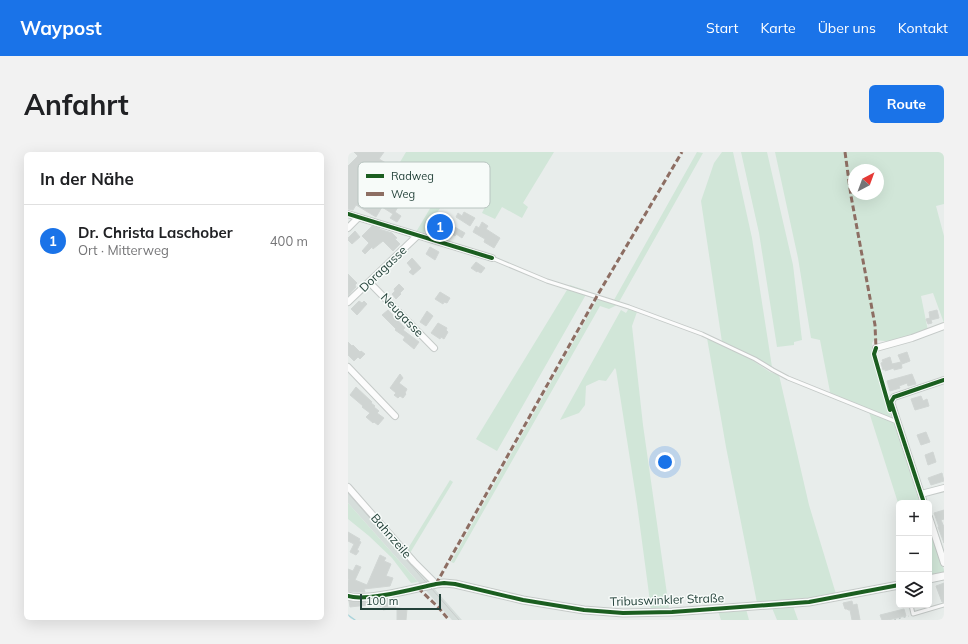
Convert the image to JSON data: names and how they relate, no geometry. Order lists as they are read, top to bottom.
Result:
{
  "streets": {
    "street": [
      "Doragasse",
      "Neugasse",
      "Bahnzeile",
      "Tribuswinkler Straße"
    ]
  },
  "crossings": [
    ["Doragasse", "Neugasse"],
    ["Bahnzeile", "Tribuswinkler Straße"]
  ],
  "legend": ["Radweg", "Weg"],
  "scale_bar": "100 m",
  "north": "top right",
  "page": {
    "header": "Waypost",
    "nav": [
      "Start",
      "Karte",
      "Über uns",
      "Kontakt"
    ],
    "buttons": "Route",
    "title": "Anfahrt",
    "heading": "In der Nähe",
    "list": [
      {
        "mark": "1",
        "name": "Dr. Christa Laschober",
        "note": "Ort · Mitterweg",
        "value": "400 m"
      }
    ],
    "pins": "1",
    "map_buttons": ["+", "−"],
    "scale": "100 m"
  }
}
